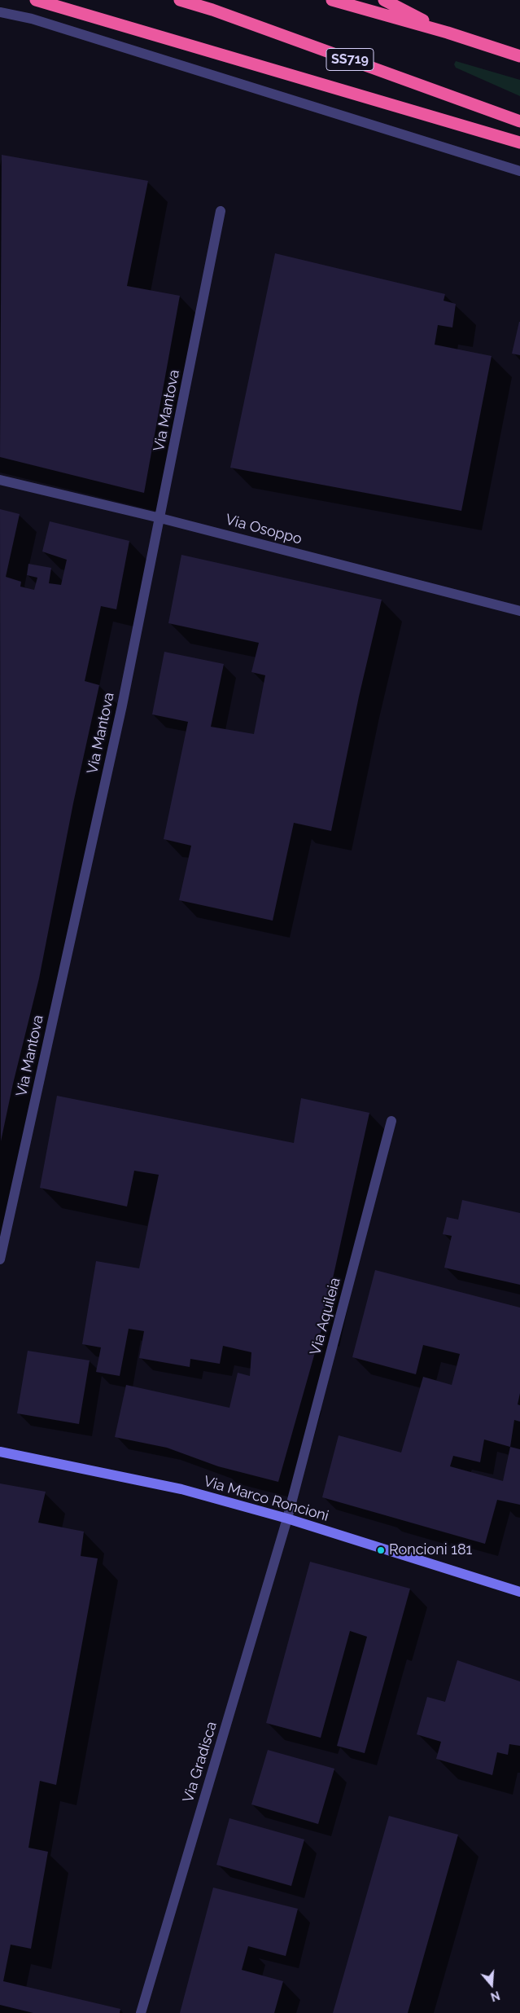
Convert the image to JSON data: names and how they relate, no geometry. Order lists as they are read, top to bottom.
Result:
{
  "streets": {
    "highway": ["SS719"],
    "street": [
      "Via Mantova",
      "Via Osoppo",
      "Via Aquileia",
      "Via Marco Roncioni",
      "Via Gradisca"
    ]
  },
  "crossings": [
    ["Via Mantova", "Via Osoppo"],
    ["Via Aquileia", "Via Marco Roncioni"],
    ["Via Aquileia", "Via Gradisca"],
    ["Via Marco Roncioni", "Via Gradisca"]
  ],
  "places": ["Roncioni 181"],
  "north": "bottom"
}
